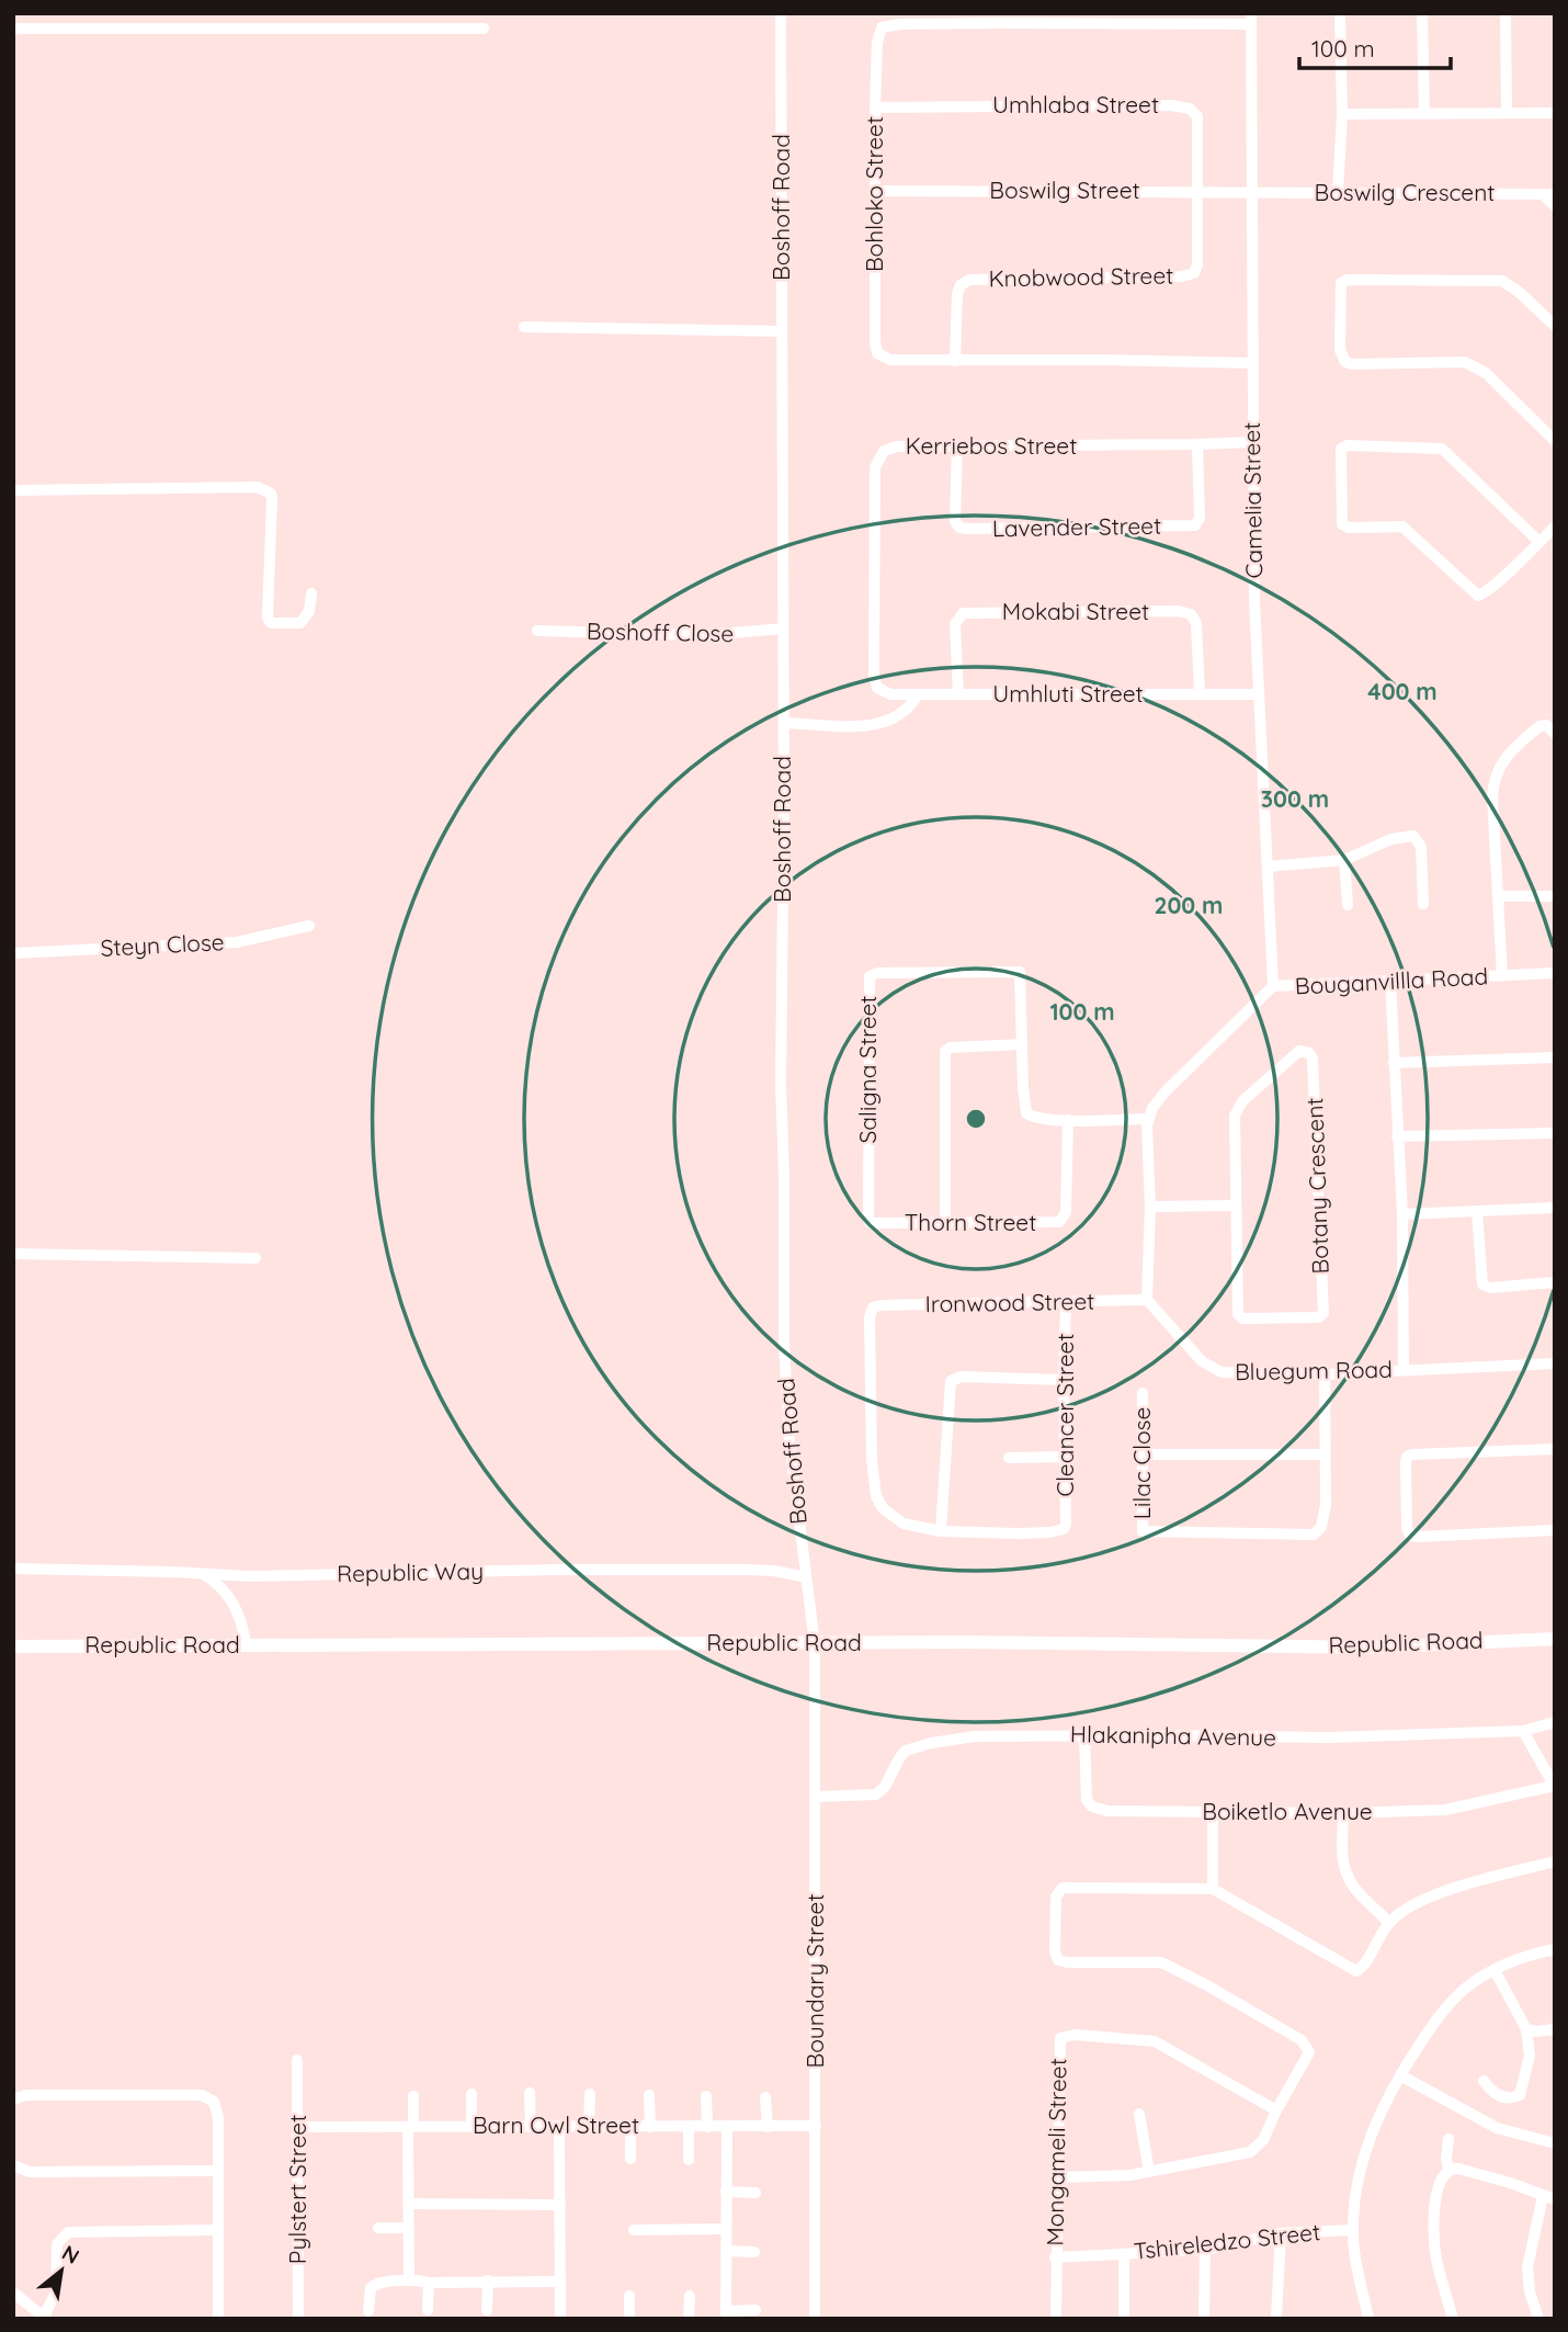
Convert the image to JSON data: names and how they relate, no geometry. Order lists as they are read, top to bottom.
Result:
{
  "streets": {
    "street": [
      "Umhlaba Street",
      "Boswilg Street",
      "Boswilg Crescent",
      "Bohloko Street",
      "Boshoff Road",
      "Knobwood Street",
      "Kerriebos Street",
      "Camelia Street",
      "Lavender Street",
      "Mokabi Street",
      "Boshoff Close",
      "Umhluti Street",
      "Steyn Close",
      "Bouganvillla Road",
      "Saligna Street",
      "Botany Crescent",
      "Thorn Street",
      "Ironwood Street",
      "Bluegum Road",
      "Cleancer Street",
      "Lilac Close",
      "Republic Way",
      "Republic Road",
      "Hlakanipha Avenue",
      "Boiketlo Avenue",
      "Boundary Street",
      "Barn Owl Street",
      "Mongameli Street",
      "Pylstert Street",
      "Tshireledzo Street"
    ]
  },
  "crossings": [
    ["Umhlaba Street", "Boswilg Street"],
    ["Umhlaba Street", "Bohloko Street"],
    ["Umhlaba Street", "Knobwood Street"],
    ["Boswilg Street", "Boswilg Crescent"],
    ["Boswilg Street", "Bohloko Street"],
    ["Boswilg Street", "Knobwood Street"],
    ["Boswilg Street", "Camelia Street"],
    ["Boswilg Crescent", "Camelia Street"],
    ["Bohloko Street", "Knobwood Street"],
    ["Bohloko Street", "Camelia Street"],
    ["Boshoff Road", "Boshoff Close"],
    ["Boshoff Road", "Republic Way"],
    ["Boshoff Road", "Republic Road"],
    ["Boshoff Road", "Boundary Street"],
    ["Kerriebos Street", "Camelia Street"],
    ["Kerriebos Street", "Lavender Street"],
    ["Kerriebos Street", "Umhluti Street"],
    ["Camelia Street", "Umhluti Street"],
    ["Camelia Street", "Bouganvillla Road"],
    ["Mokabi Street", "Umhluti Street"],
    ["Saligna Street", "Thorn Street"],
    ["Ironwood Street", "Bluegum Road"],
    ["Ironwood Street", "Cleancer Street"],
    ["Republic Road", "Boundary Street"],
    ["Hlakanipha Avenue", "Boiketlo Avenue"],
    ["Hlakanipha Avenue", "Boundary Street"],
    ["Boundary Street", "Barn Owl Street"],
    ["Barn Owl Street", "Pylstert Street"],
    ["Mongameli Street", "Tshireledzo Street"]
  ],
  "scale_bar": "100 m",
  "north": "top right",
  "rings": [
    "400 m",
    "300 m",
    "200 m",
    "100 m"
  ]
}
